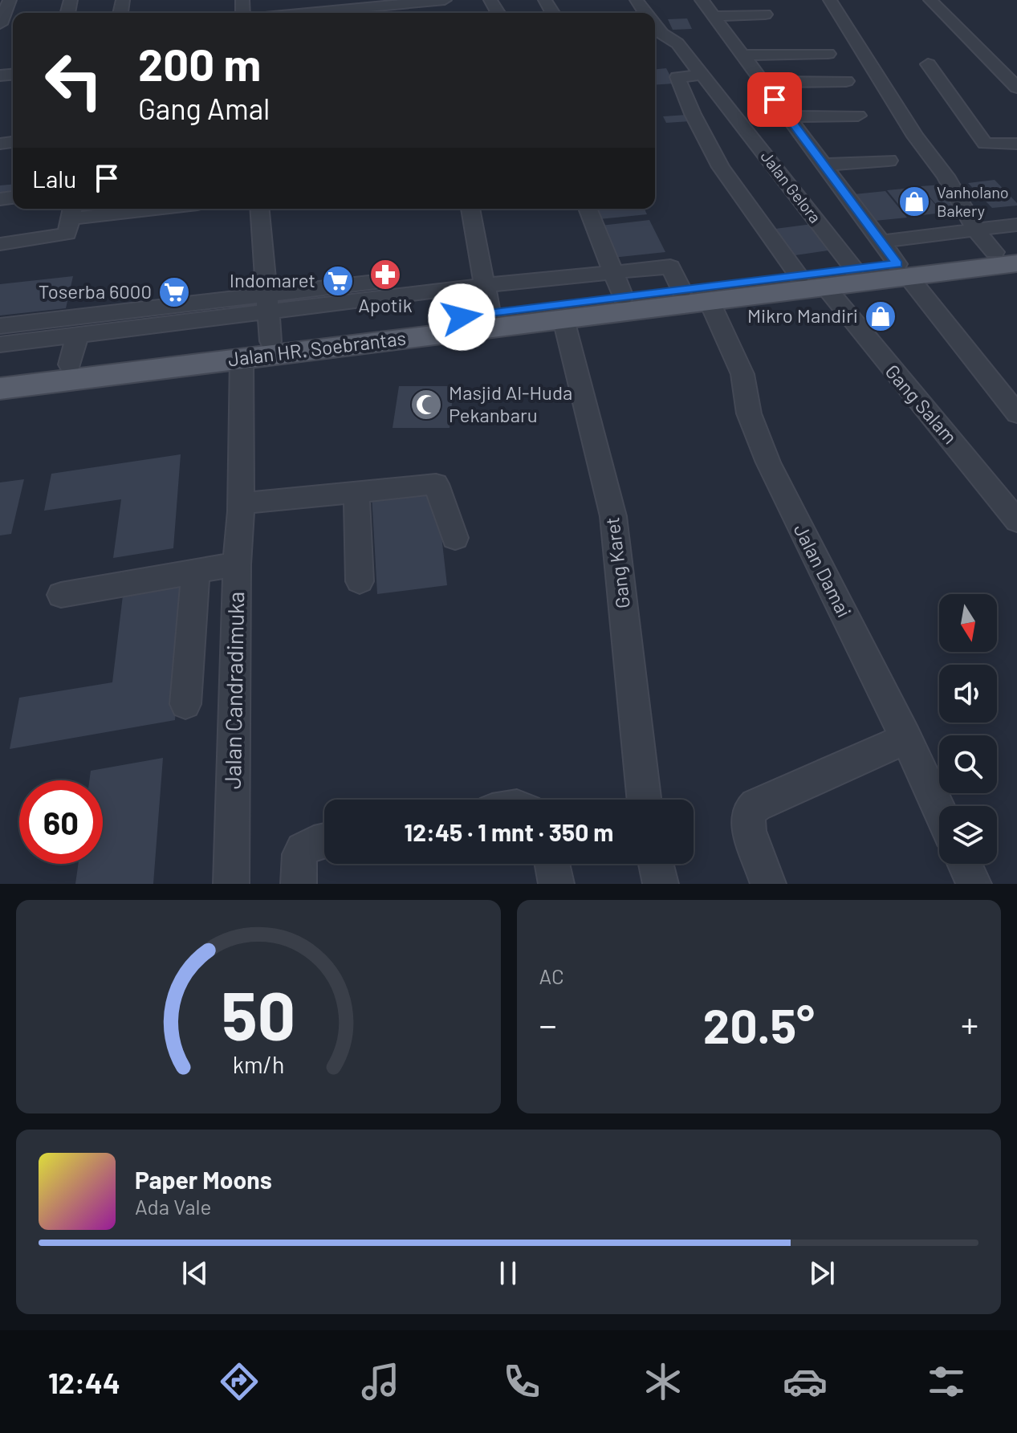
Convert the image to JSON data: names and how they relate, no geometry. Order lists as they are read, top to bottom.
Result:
{
  "streets": {
    "main road": ["Jalan HR. Soebrantas"],
    "street": [
      "Jalan Gelora",
      "Gang Salam",
      "Gang Karet",
      "Jalan Damai",
      "Jalan Candradimuka"
    ]
  },
  "crossings": [
    ["Jalan Gelora", "Jalan HR. Soebrantas"],
    ["Jalan HR. Soebrantas", "Gang Salam"],
    ["Jalan HR. Soebrantas", "Gang Karet"],
    ["Jalan HR. Soebrantas", "Jalan Damai"],
    ["Jalan HR. Soebrantas", "Jalan Candradimuka"]
  ],
  "places": {
    "shop": ["Vanholano Bakery", "Mikro Mandiri"],
    "pharmacy": ["Apotik"],
    "supermarket": ["Indomaret", "Toserba 6000"],
    "mosque": ["Masjid Al-Huda Pekanbaru"]
  },
  "north": "bottom",
  "page": {
    "turn": ["200 m", "Gang Amal"],
    "then": "Lalu",
    "limit": "60",
    "trip": "12:45 · 1 mnt · 350 m",
    "tile": "AC",
    "heat": ["−", "20.5°", "+"],
    "song": ["Paper Moons", "Ada Vale"],
    "tabs": "12:44",
    "gauge": ["50", "km/h"]
  }
}
